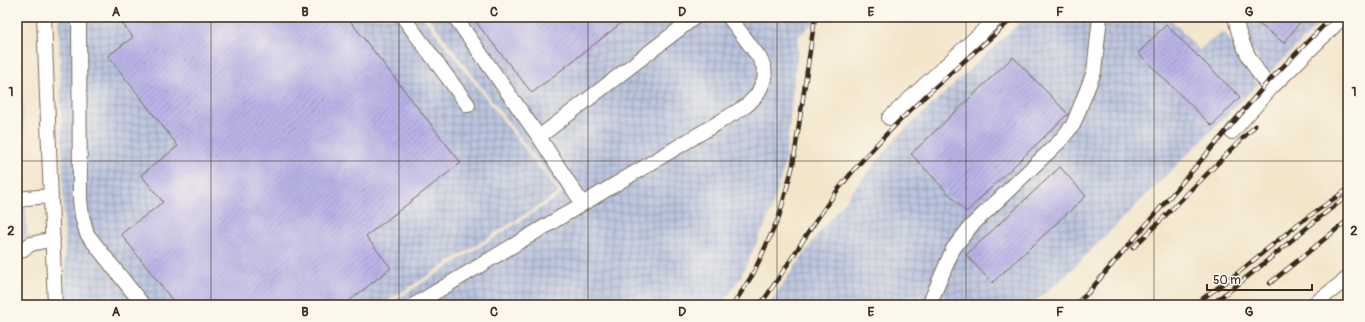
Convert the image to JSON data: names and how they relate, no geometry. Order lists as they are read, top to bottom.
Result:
{
  "scale_bar": "50 m",
  "grid": {
    "columns": [
      "A",
      "B",
      "C",
      "D",
      "E",
      "F",
      "G"
    ],
    "rows": ["1", "2"]
  }
}
